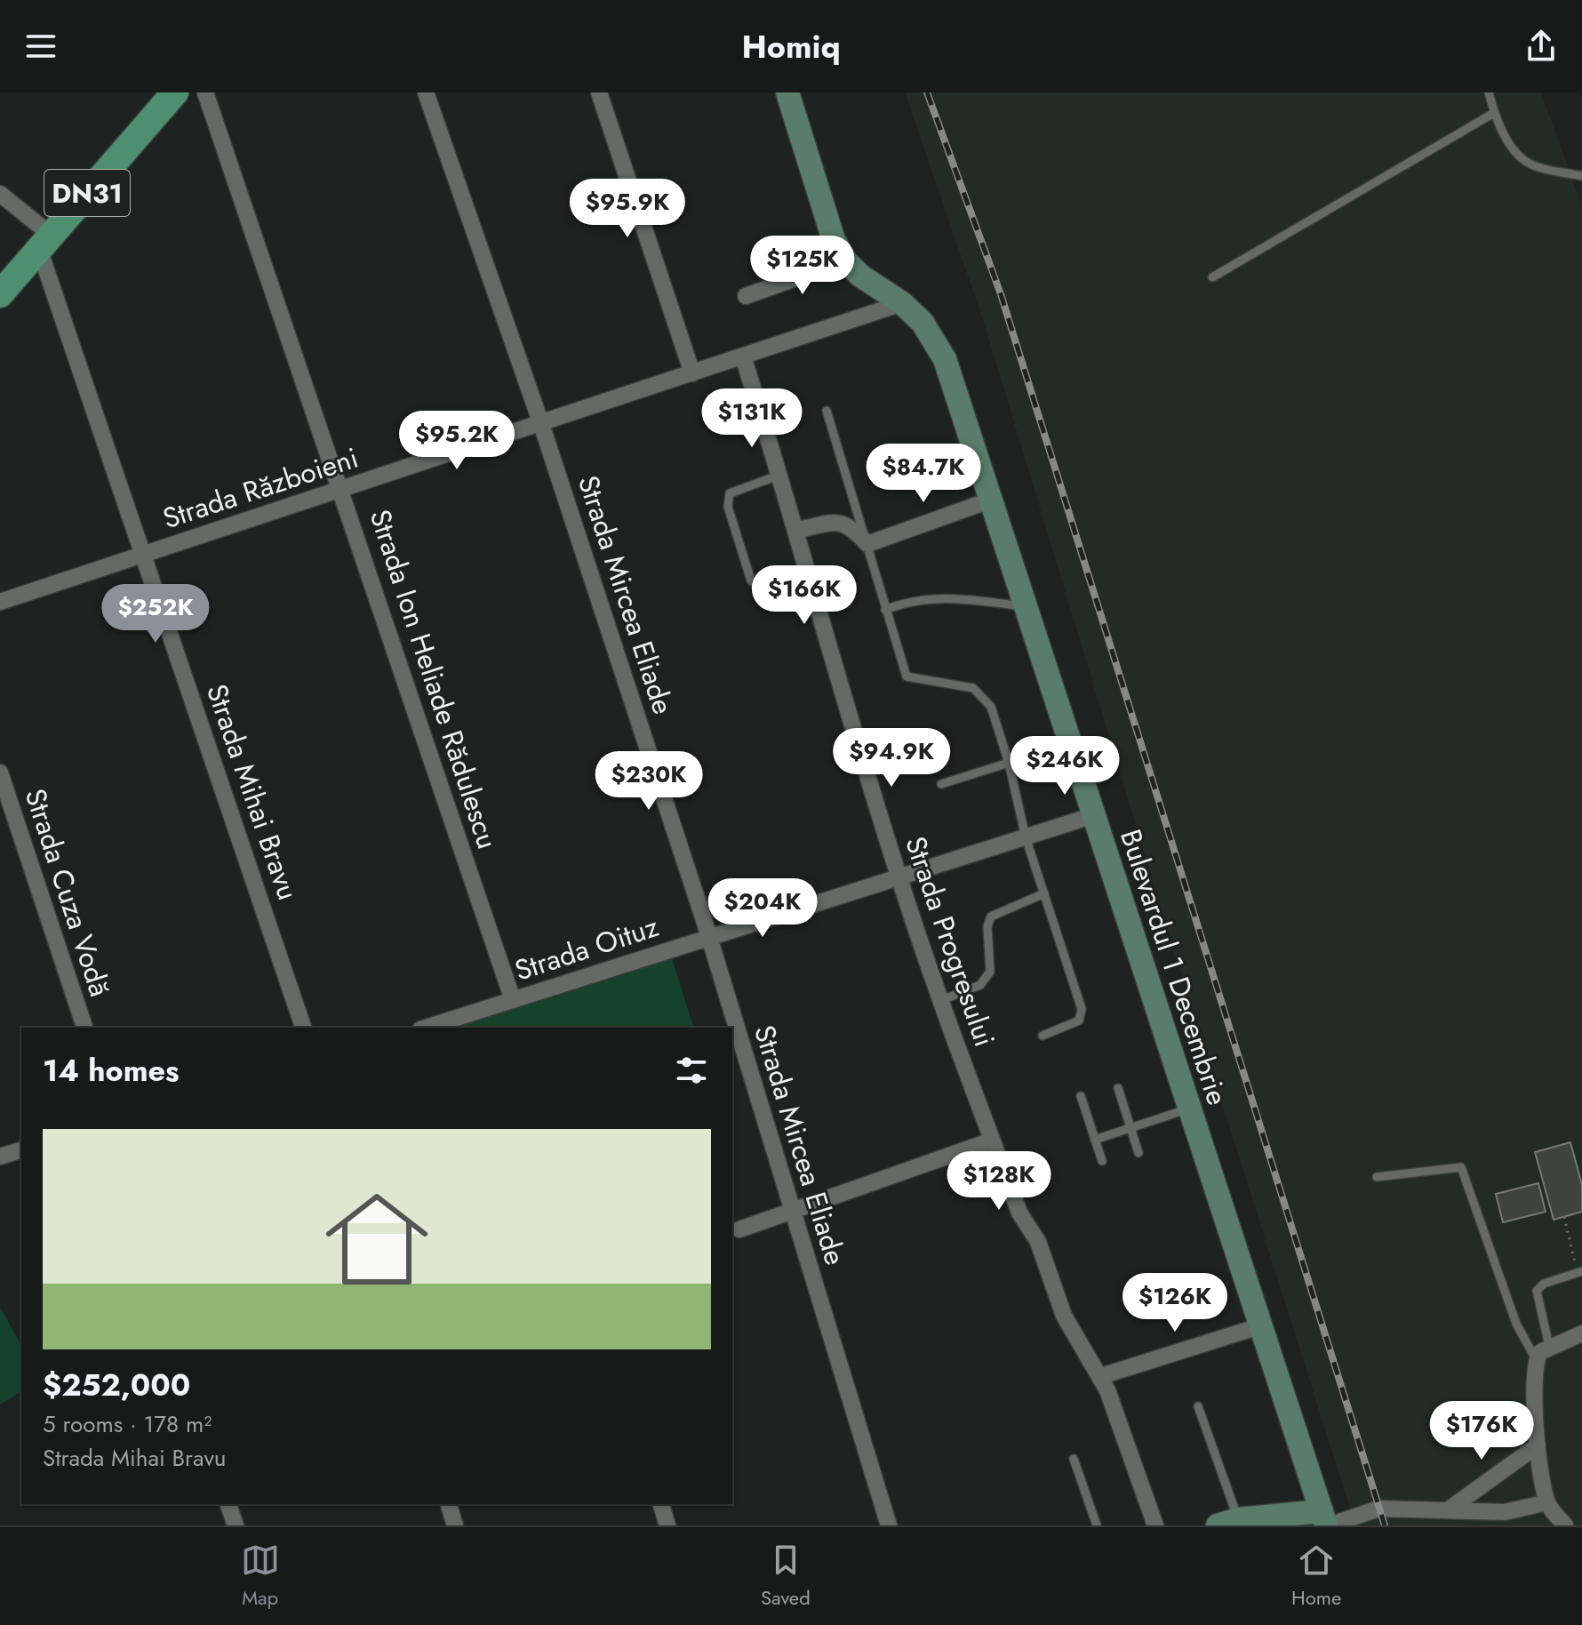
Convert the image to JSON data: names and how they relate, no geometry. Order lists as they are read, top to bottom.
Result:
{
  "streets": {
    "main road": ["DN31"],
    "street": [
      "Strada Războieni",
      "Strada Mircea Eliade",
      "Strada Ion Heliade Rădulescu",
      "Strada Mihai Bravu",
      "Strada Cuza Vodă",
      "Strada Progresului",
      "Strada Oituz",
      "Bulevardul 1 Decembrie"
    ]
  },
  "crossings": [
    ["DN31", "Strada Mihai Bravu"],
    ["Strada Războieni", "Strada Mircea Eliade"],
    ["Strada Războieni", "Strada Ion Heliade Rădulescu"],
    ["Strada Războieni", "Strada Mihai Bravu"],
    ["Strada Războieni", "Strada Progresului"],
    ["Strada Războieni", "Bulevardul 1 Decembrie"],
    ["Strada Mircea Eliade", "Strada Oituz"],
    ["Strada Ion Heliade Rădulescu", "Strada Oituz"],
    ["Strada Progresului", "Strada Oituz"],
    ["Strada Oituz", "Bulevardul 1 Decembrie"]
  ],
  "page": {
    "header": "Homiq",
    "price": [
      "$95.9K",
      "$125K",
      "$131K",
      "$95.2K",
      "$84.7K",
      "$166K",
      "$252K",
      "$94.9K",
      "$246K",
      "$230K",
      "$204K",
      "$128K",
      "$126K",
      "$176K"
    ],
    "heading": "14 homes",
    "list": [
      {
        "name": "$252,000",
        "note": "5 rooms · 178 m² · Strada Mihai Bravu"
      }
    ],
    "tabs": ["Map", "Saved", "Home"]
  }
}
